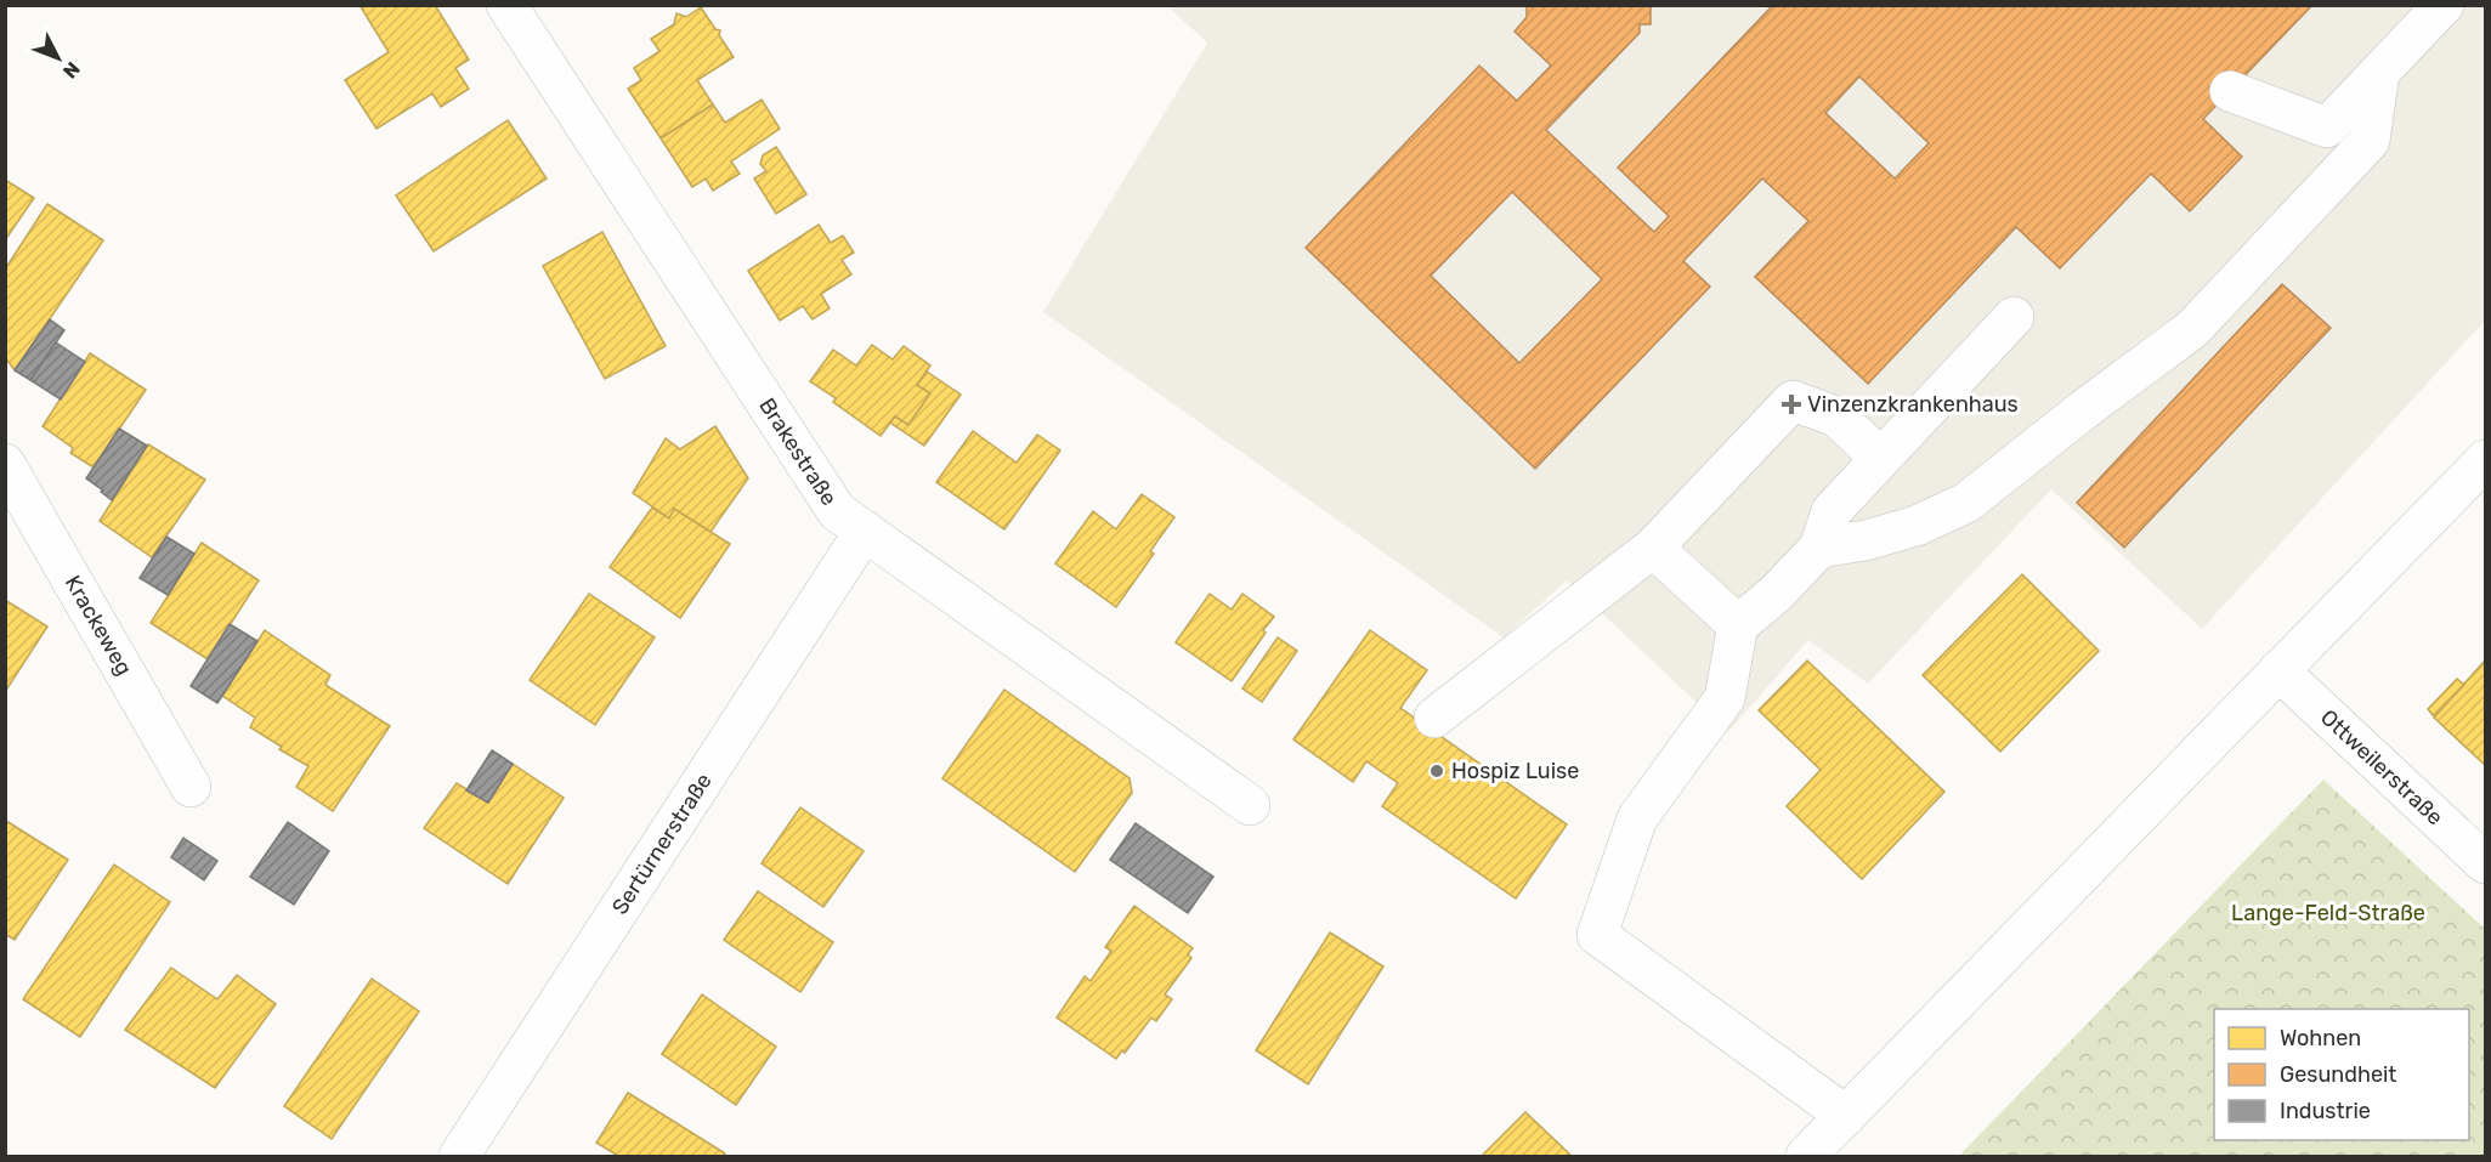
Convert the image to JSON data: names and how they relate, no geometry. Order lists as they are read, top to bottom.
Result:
{
  "streets": {
    "street": [
      "Brakestraße",
      "Krackeweg",
      "Ottweilerstraße",
      "Sertürnerstraße"
    ]
  },
  "crossings": [
    ["Brakestraße", "Sertürnerstraße"]
  ],
  "parks": ["Lange-Feld-Straße"],
  "places": {
    "health": ["Vinzenzkrankenhaus"],
    "other": ["Hospiz Luise"]
  },
  "legend": ["Wohnen", "Gesundheit", "Industrie"],
  "north": "bottom right"
}
